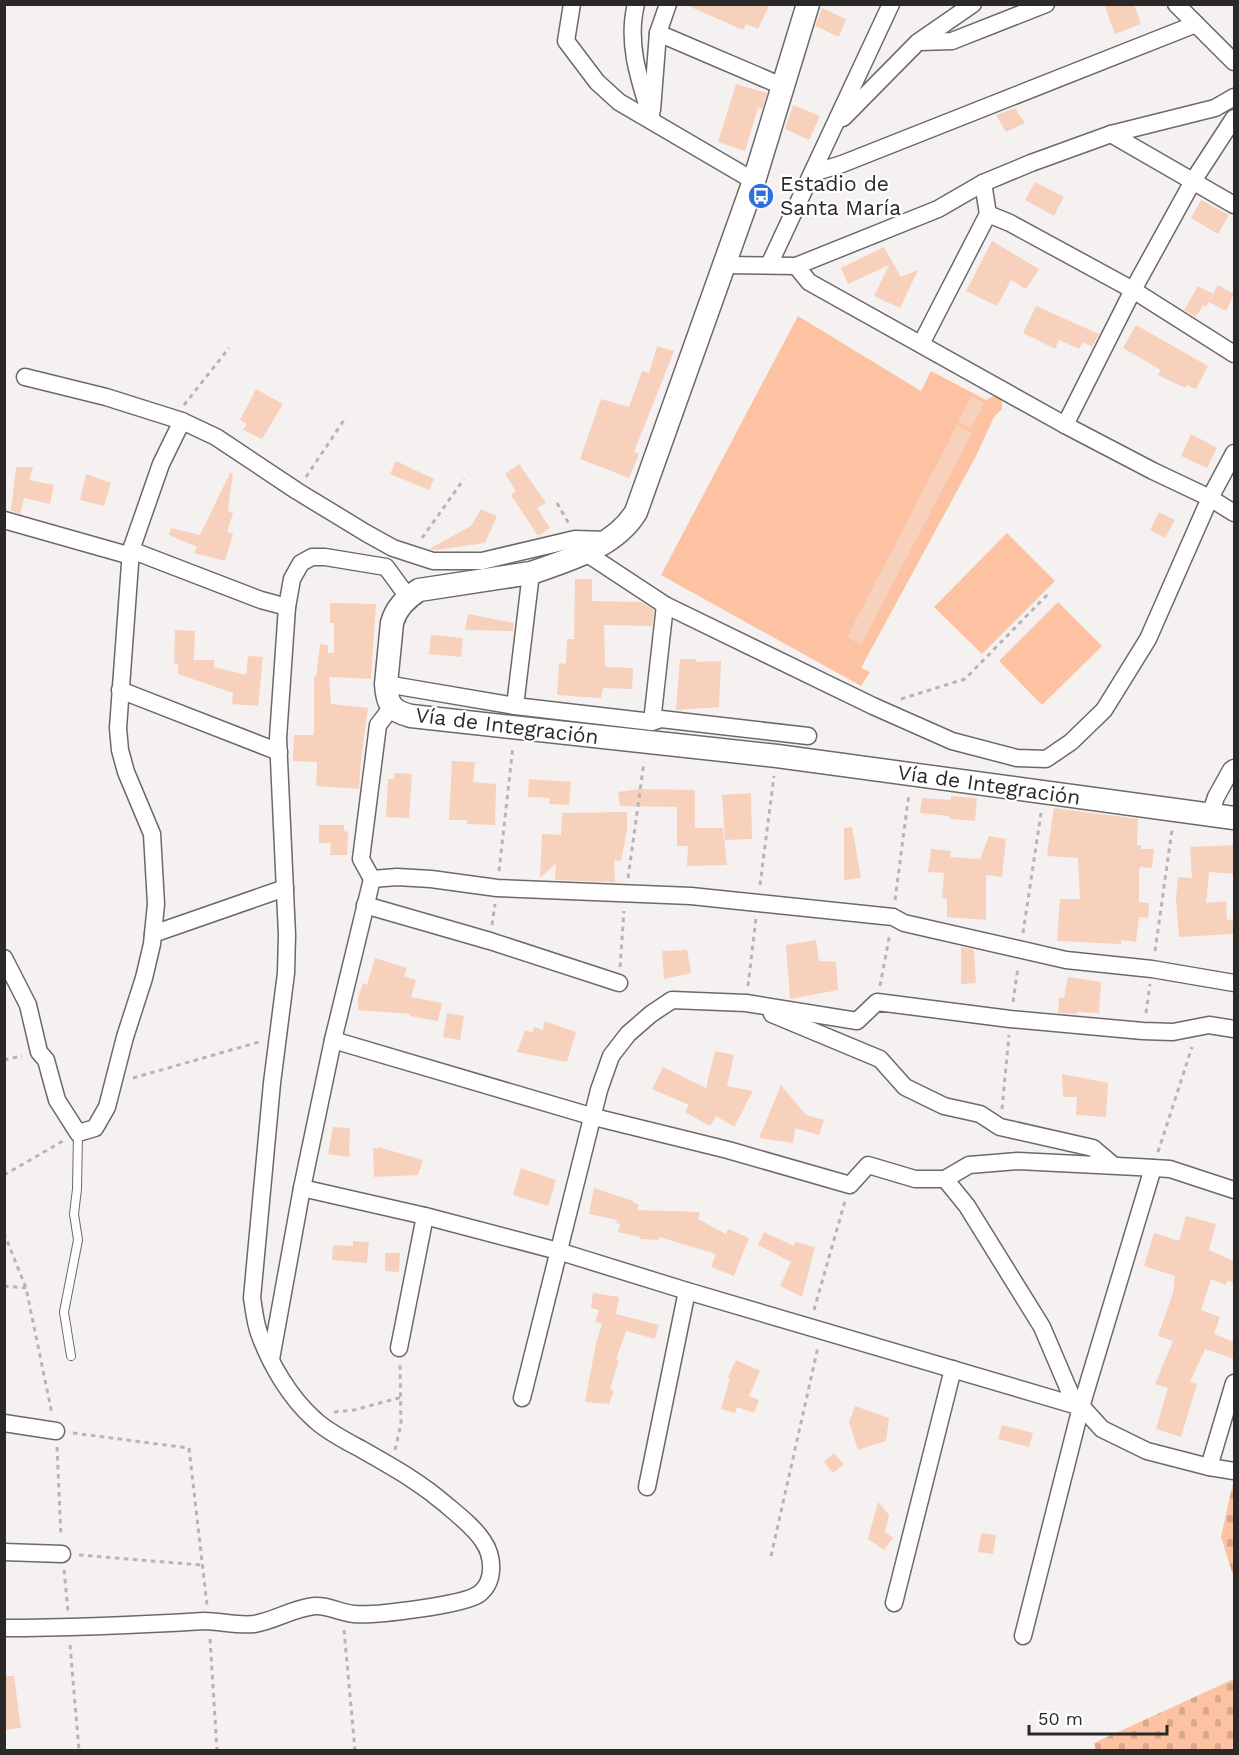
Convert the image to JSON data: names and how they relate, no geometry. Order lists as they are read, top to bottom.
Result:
{
  "streets": {
    "main road": ["Vía de Integración"]
  },
  "places": {
    "bus stop": ["Estadio de Santa María"]
  },
  "scale_bar": "50 m"
}
